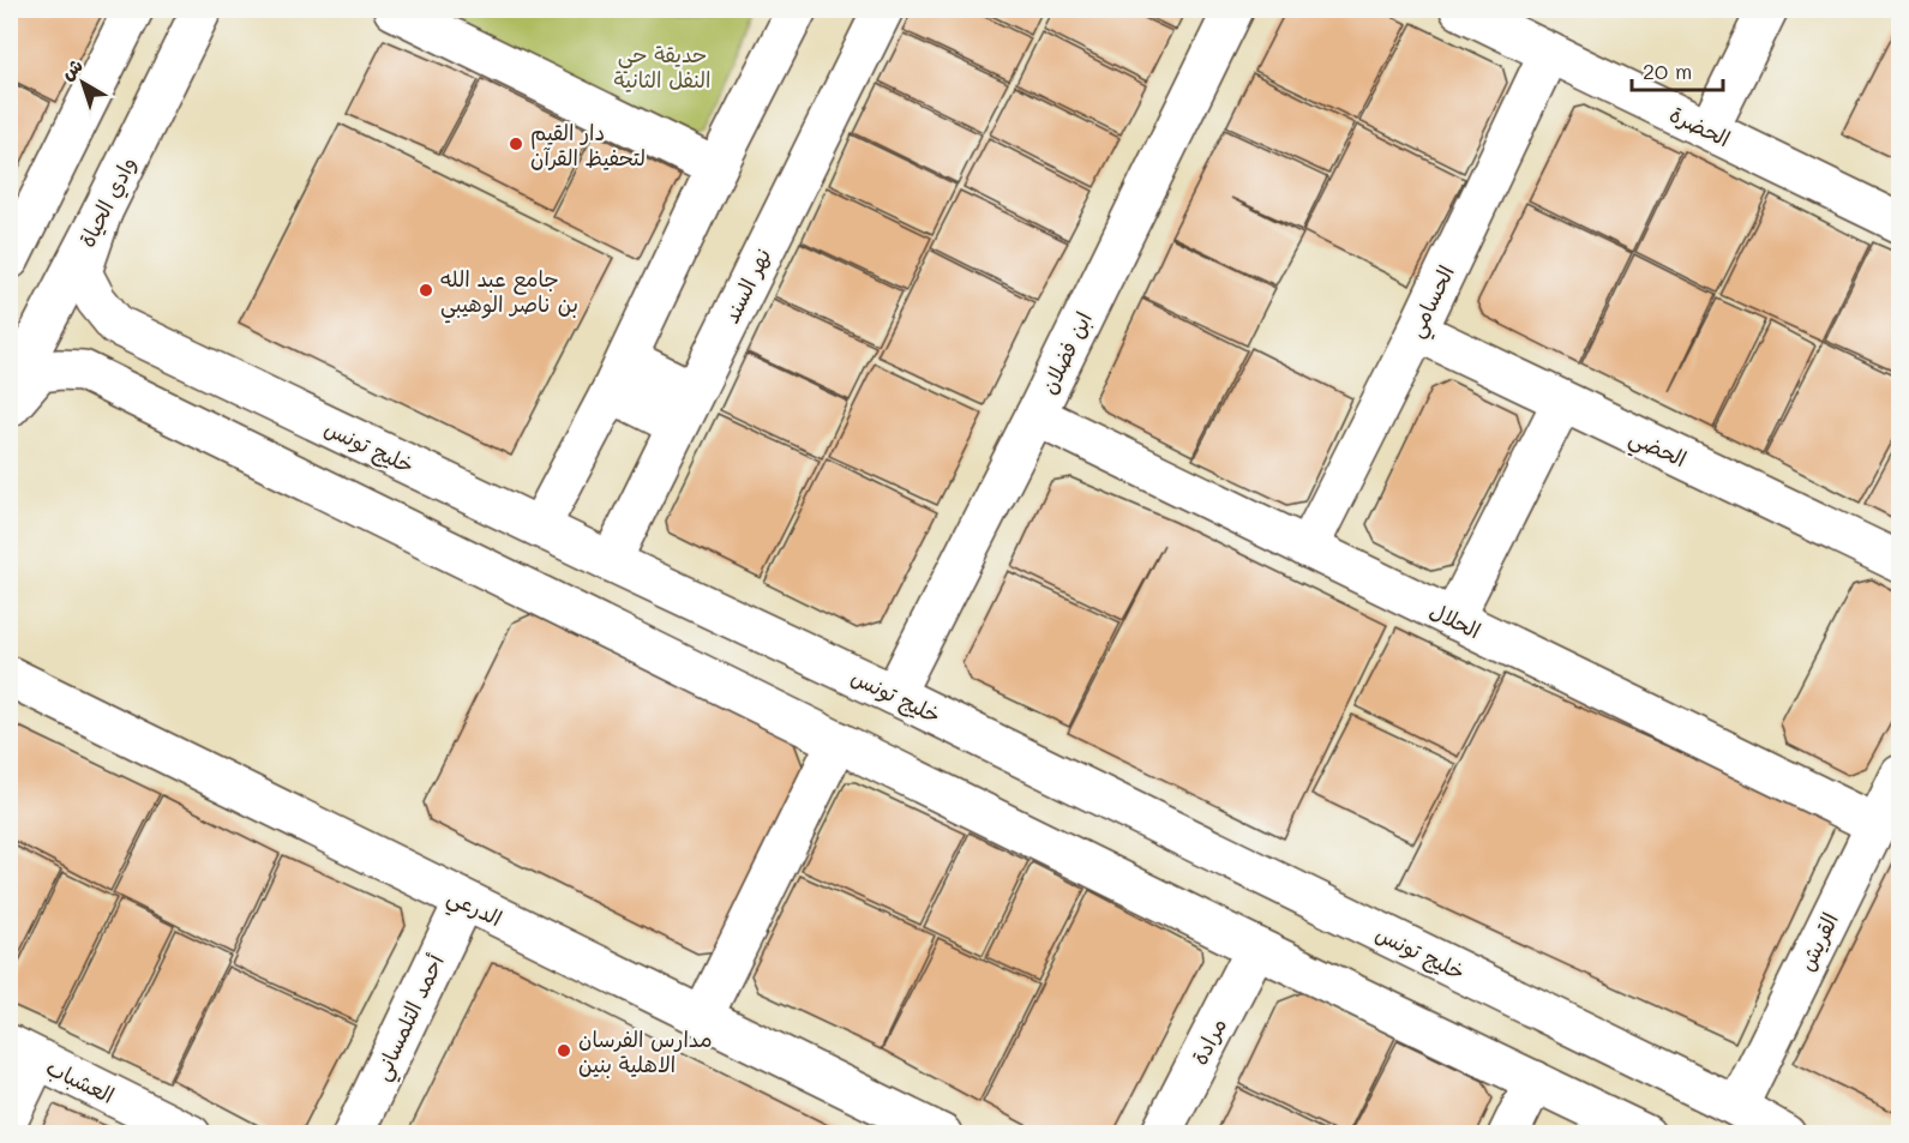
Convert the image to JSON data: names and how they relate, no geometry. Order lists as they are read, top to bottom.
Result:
{
  "streets": {
    "street": [
      "الحضرة",
      "وادي الحياة",
      "نهر السند",
      "الحسامي",
      "ابن فضلان",
      "خليج تونس",
      "الحضي",
      "الحلال",
      "الدرعي",
      "القريش",
      "أحمد التلمساني",
      "مرادة",
      "العشباب"
    ]
  },
  "crossings": [
    ["الحضرة", "الحسامي"],
    ["وادي الحياة", "خليج تونس"],
    ["نهر السند", "خليج تونس"],
    ["الحسامي", "الحضي"],
    ["الحسامي", "الحلال"],
    ["ابن فضلان", "خليج تونس"],
    ["ابن فضلان", "الحلال"],
    ["خليج تونس", "القريش"],
    ["الحلال", "القريش"],
    ["الدرعي", "أحمد التلمساني"]
  ],
  "parks": ["حديقة حي النفل الثانية"],
  "places": ["دار القيم لتحفيظ القرآن", "جامع عبد الله بن ناصر الوهيبي", "مدارس الفرسان الاهلية بنين"],
  "scale_bar": "20 m",
  "north": "top left"
}
